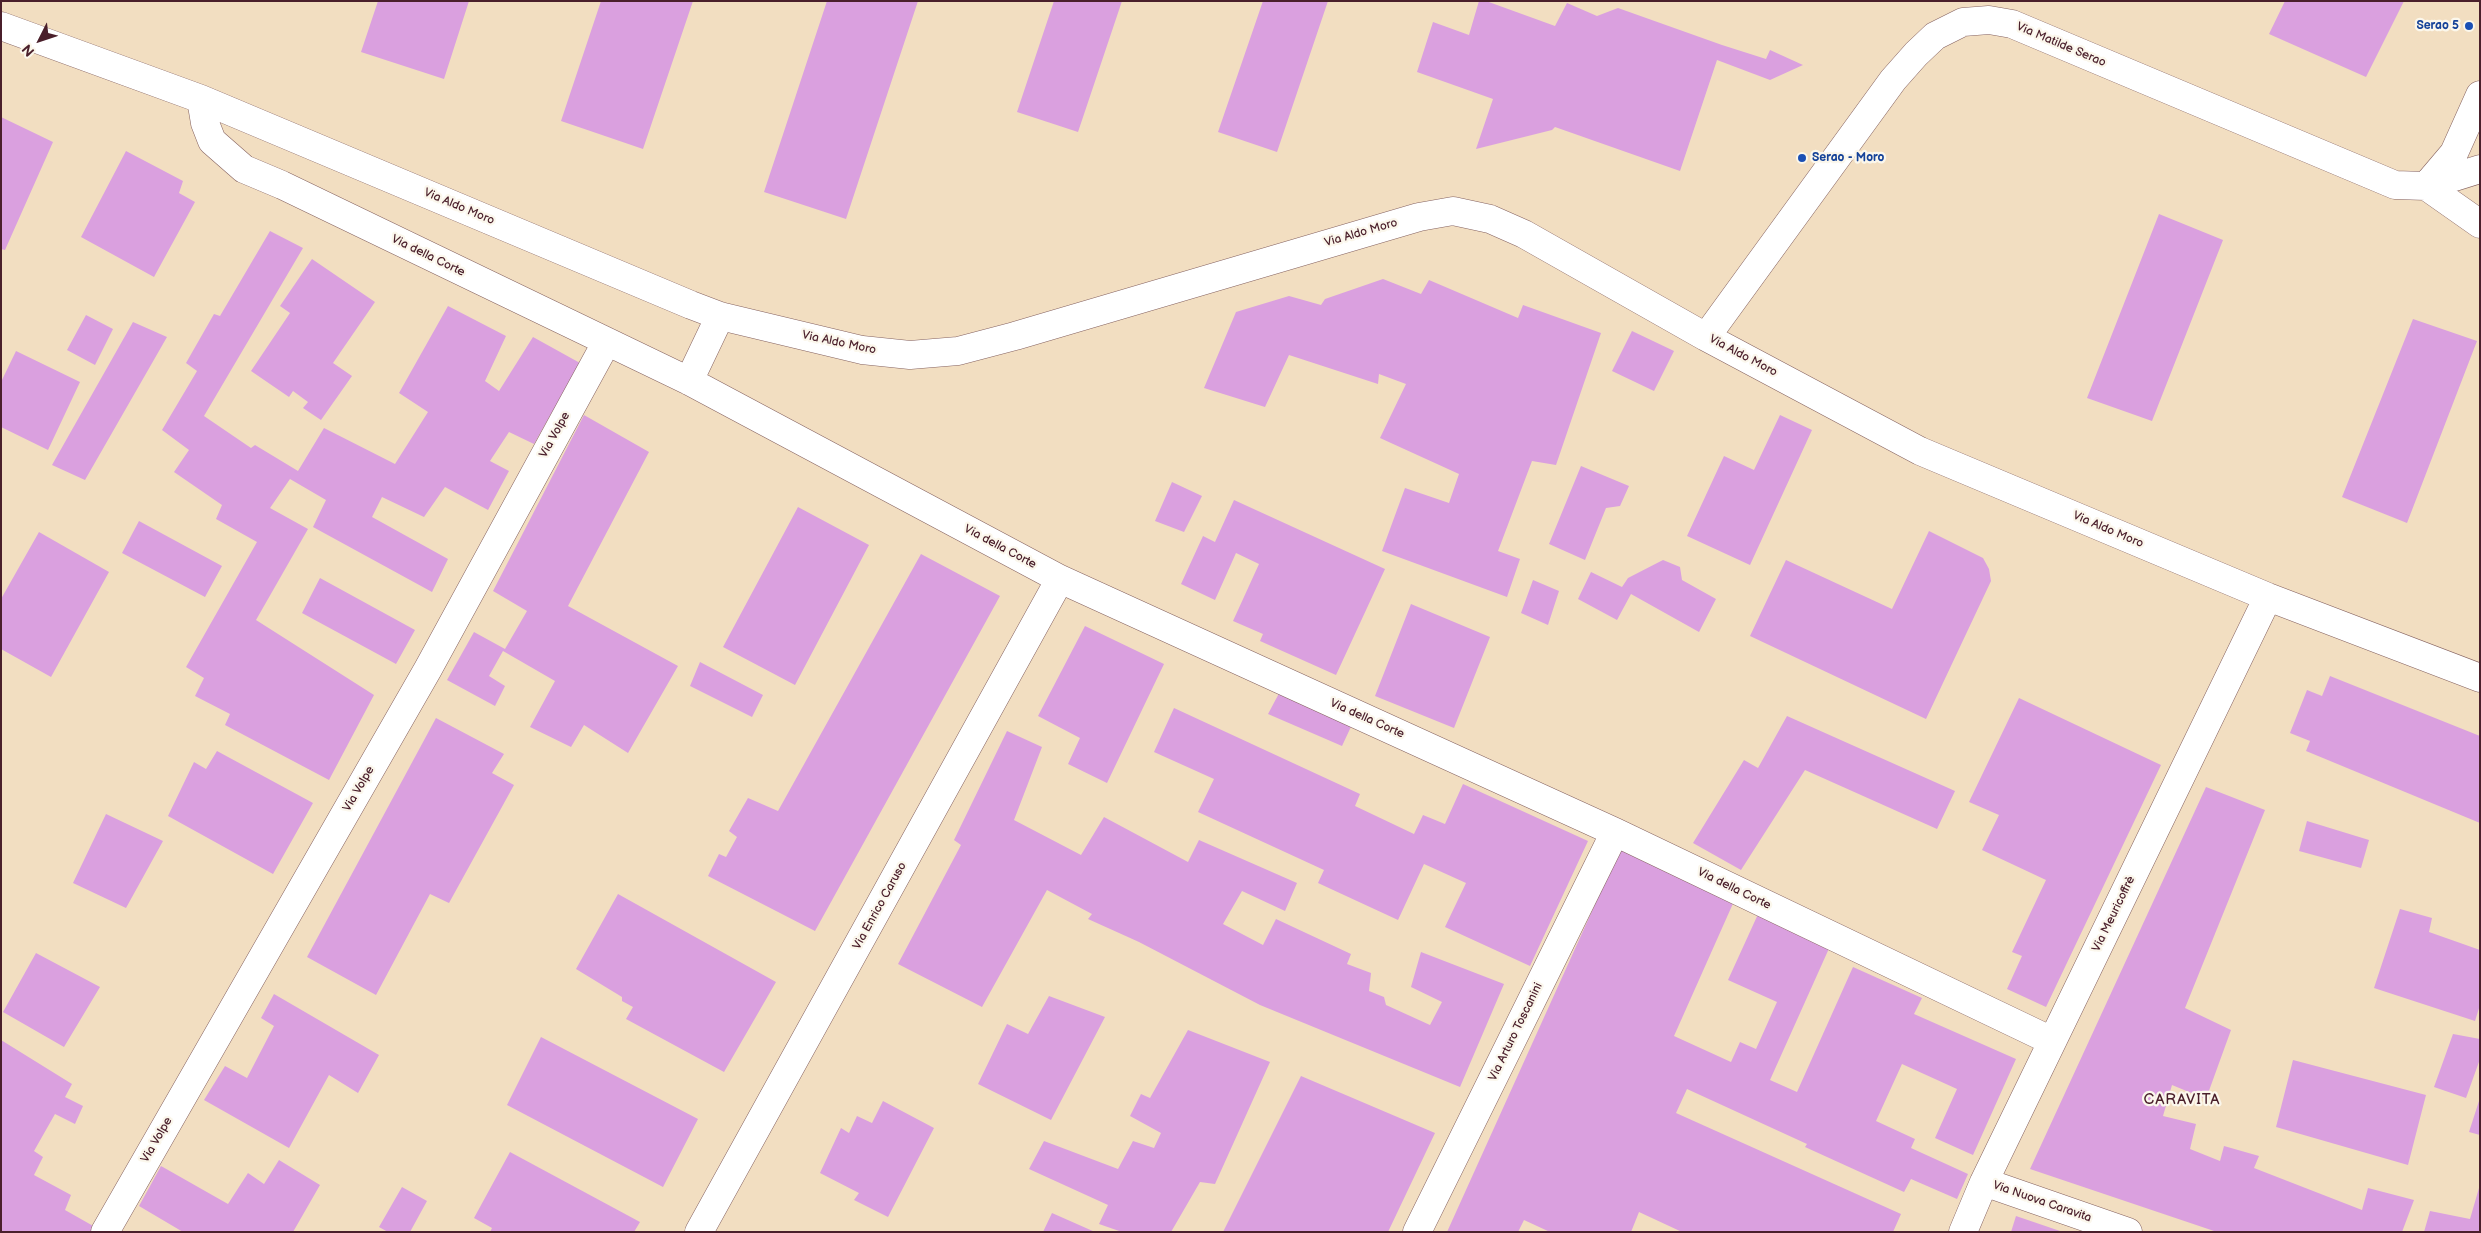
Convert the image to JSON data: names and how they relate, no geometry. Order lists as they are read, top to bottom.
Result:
{
  "streets": {
    "street": [
      "Via Matilde Serao",
      "Via Aldo Moro",
      "Via della Corte",
      "Via Volpe",
      "Via Enrico Caruso",
      "Via Meuricoffrè",
      "Via Arturo Toscanini",
      "Via Nuova Caravita"
    ]
  },
  "crossings": [
    ["Via Matilde Serao", "Via Aldo Moro"],
    ["Via Aldo Moro", "Via della Corte"],
    ["Via Aldo Moro", "Via Meuricoffrè"],
    ["Via della Corte", "Via Volpe"],
    ["Via della Corte", "Via Enrico Caruso"],
    ["Via della Corte", "Via Meuricoffrè"],
    ["Via della Corte", "Via Arturo Toscanini"],
    ["Via Meuricoffrè", "Via Nuova Caravita"]
  ],
  "districts": ["CARAVITA"],
  "places": ["Serao 5", "Serao - Moro"],
  "north": "bottom left"
}
